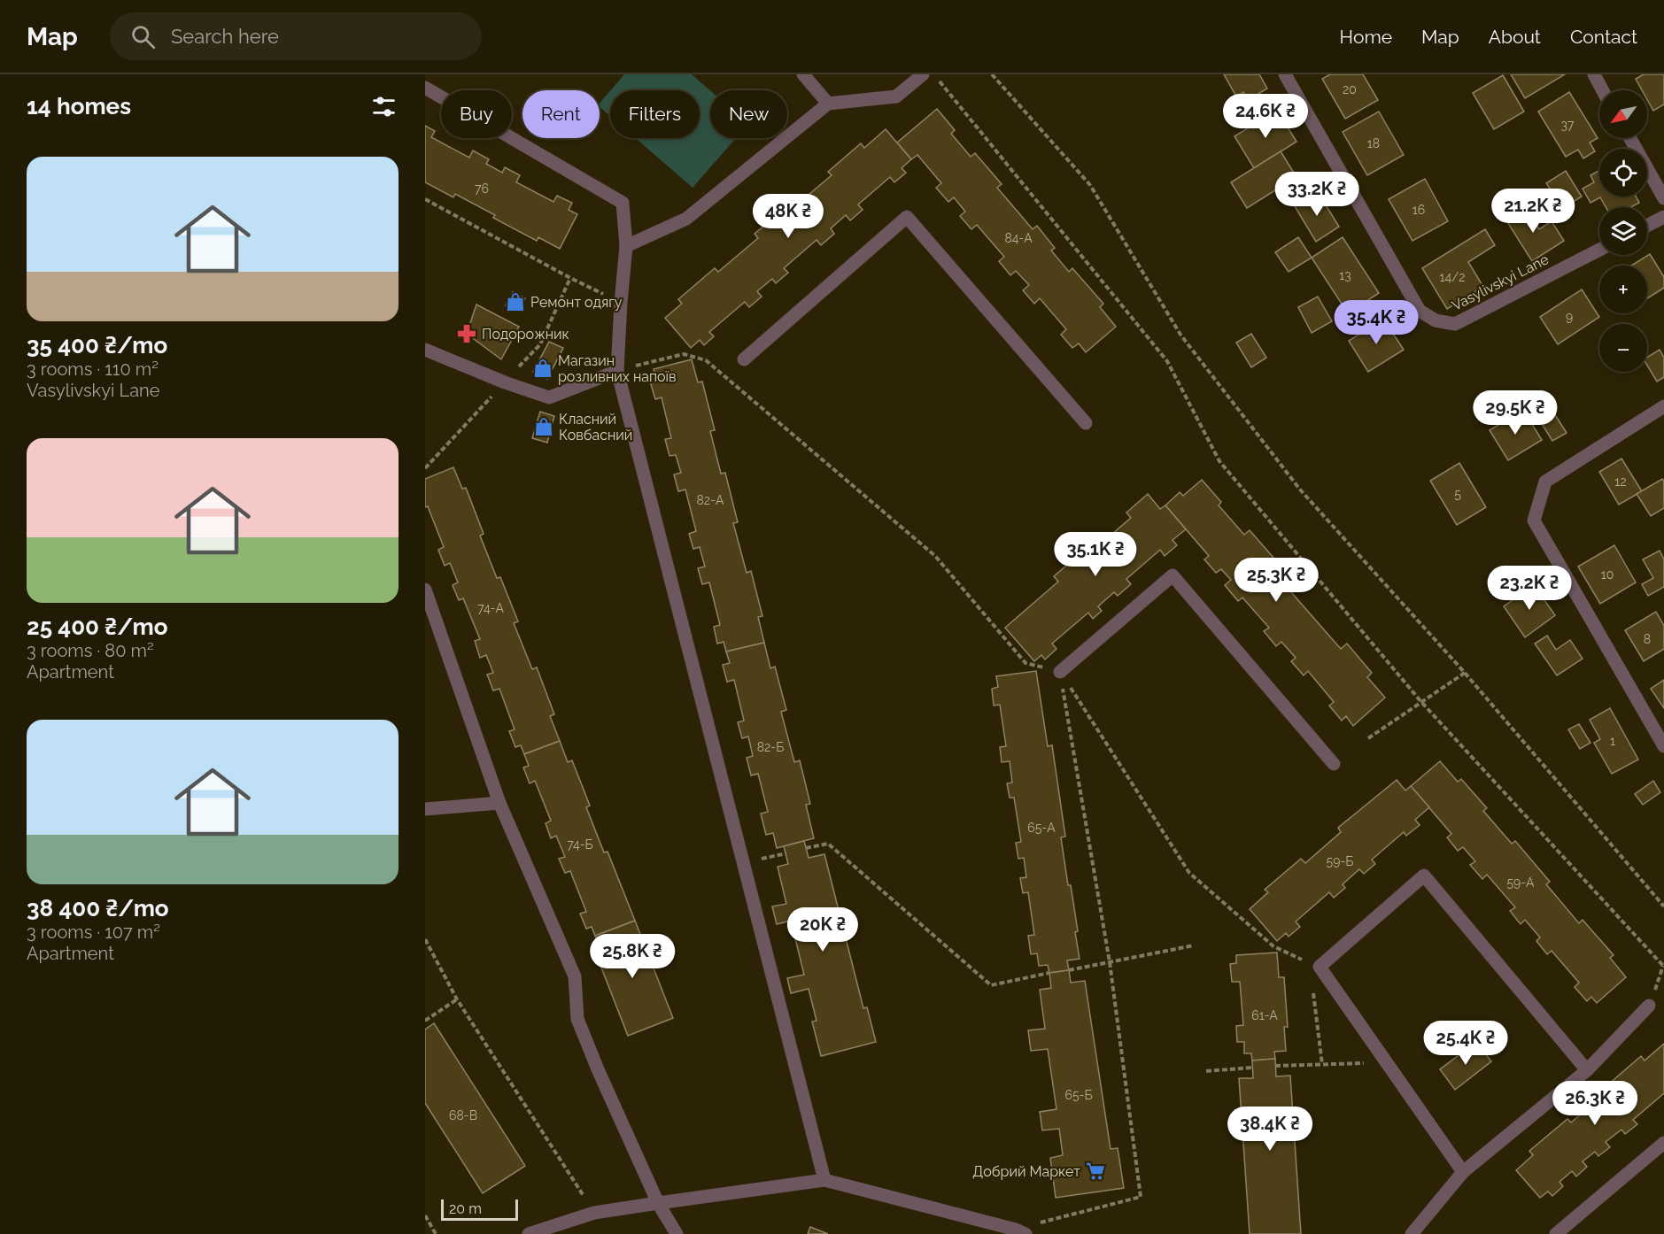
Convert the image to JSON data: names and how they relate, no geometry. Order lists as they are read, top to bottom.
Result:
{
  "streets": {
    "street": ["Vasylivskyi Lane"]
  },
  "places": {
    "shop": ["Ремонт одягу", "Магазин розливних напоїв", "Класний Ковбасний"],
    "pharmacy": ["Подорожник"],
    "supermarket": ["Добрий Маркет"]
  },
  "house_numbers": [
    "20",
    "37",
    "18",
    "76",
    "16",
    "84-А",
    "13",
    "14/2",
    "9",
    "12",
    "5",
    "82-А",
    "10",
    "74-А",
    "8",
    "1",
    "82-Б",
    "65-А",
    "74-Б",
    "59-Б",
    "59-А",
    "61-А",
    "65-Б",
    "68-В"
  ],
  "scale_bar": "20 m",
  "north": "bottom left",
  "page": {
    "header": "Map",
    "search": "Search here",
    "nav": [
      "Home",
      "Map",
      "About",
      "Contact"
    ],
    "heading": "14 homes",
    "map_buttons": ["+", "−"],
    "chip": [
      "Buy",
      "Rent",
      "Filters",
      "New"
    ],
    "price": [
      "24.6K ₴",
      "33.2K ₴",
      "21.2K ₴",
      "48K ₴",
      "35.4K ₴",
      "29.5K ₴",
      "35.1K ₴",
      "25.3K ₴",
      "23.2K ₴",
      "20K ₴",
      "25.8K ₴",
      "25.4K ₴",
      "26.3K ₴",
      "38.4K ₴"
    ],
    "list": [
      {
        "name": "35 400 ₴/mo",
        "note": "3 rooms · 110 m² · Vasylivskyi Lane"
      },
      {
        "name": "25 400 ₴/mo",
        "note": "3 rooms · 80 m² · Apartment"
      },
      {
        "name": "38 400 ₴/mo",
        "note": "3 rooms · 107 m² · Apartment"
      }
    ],
    "scale": "20 m"
  }
}
